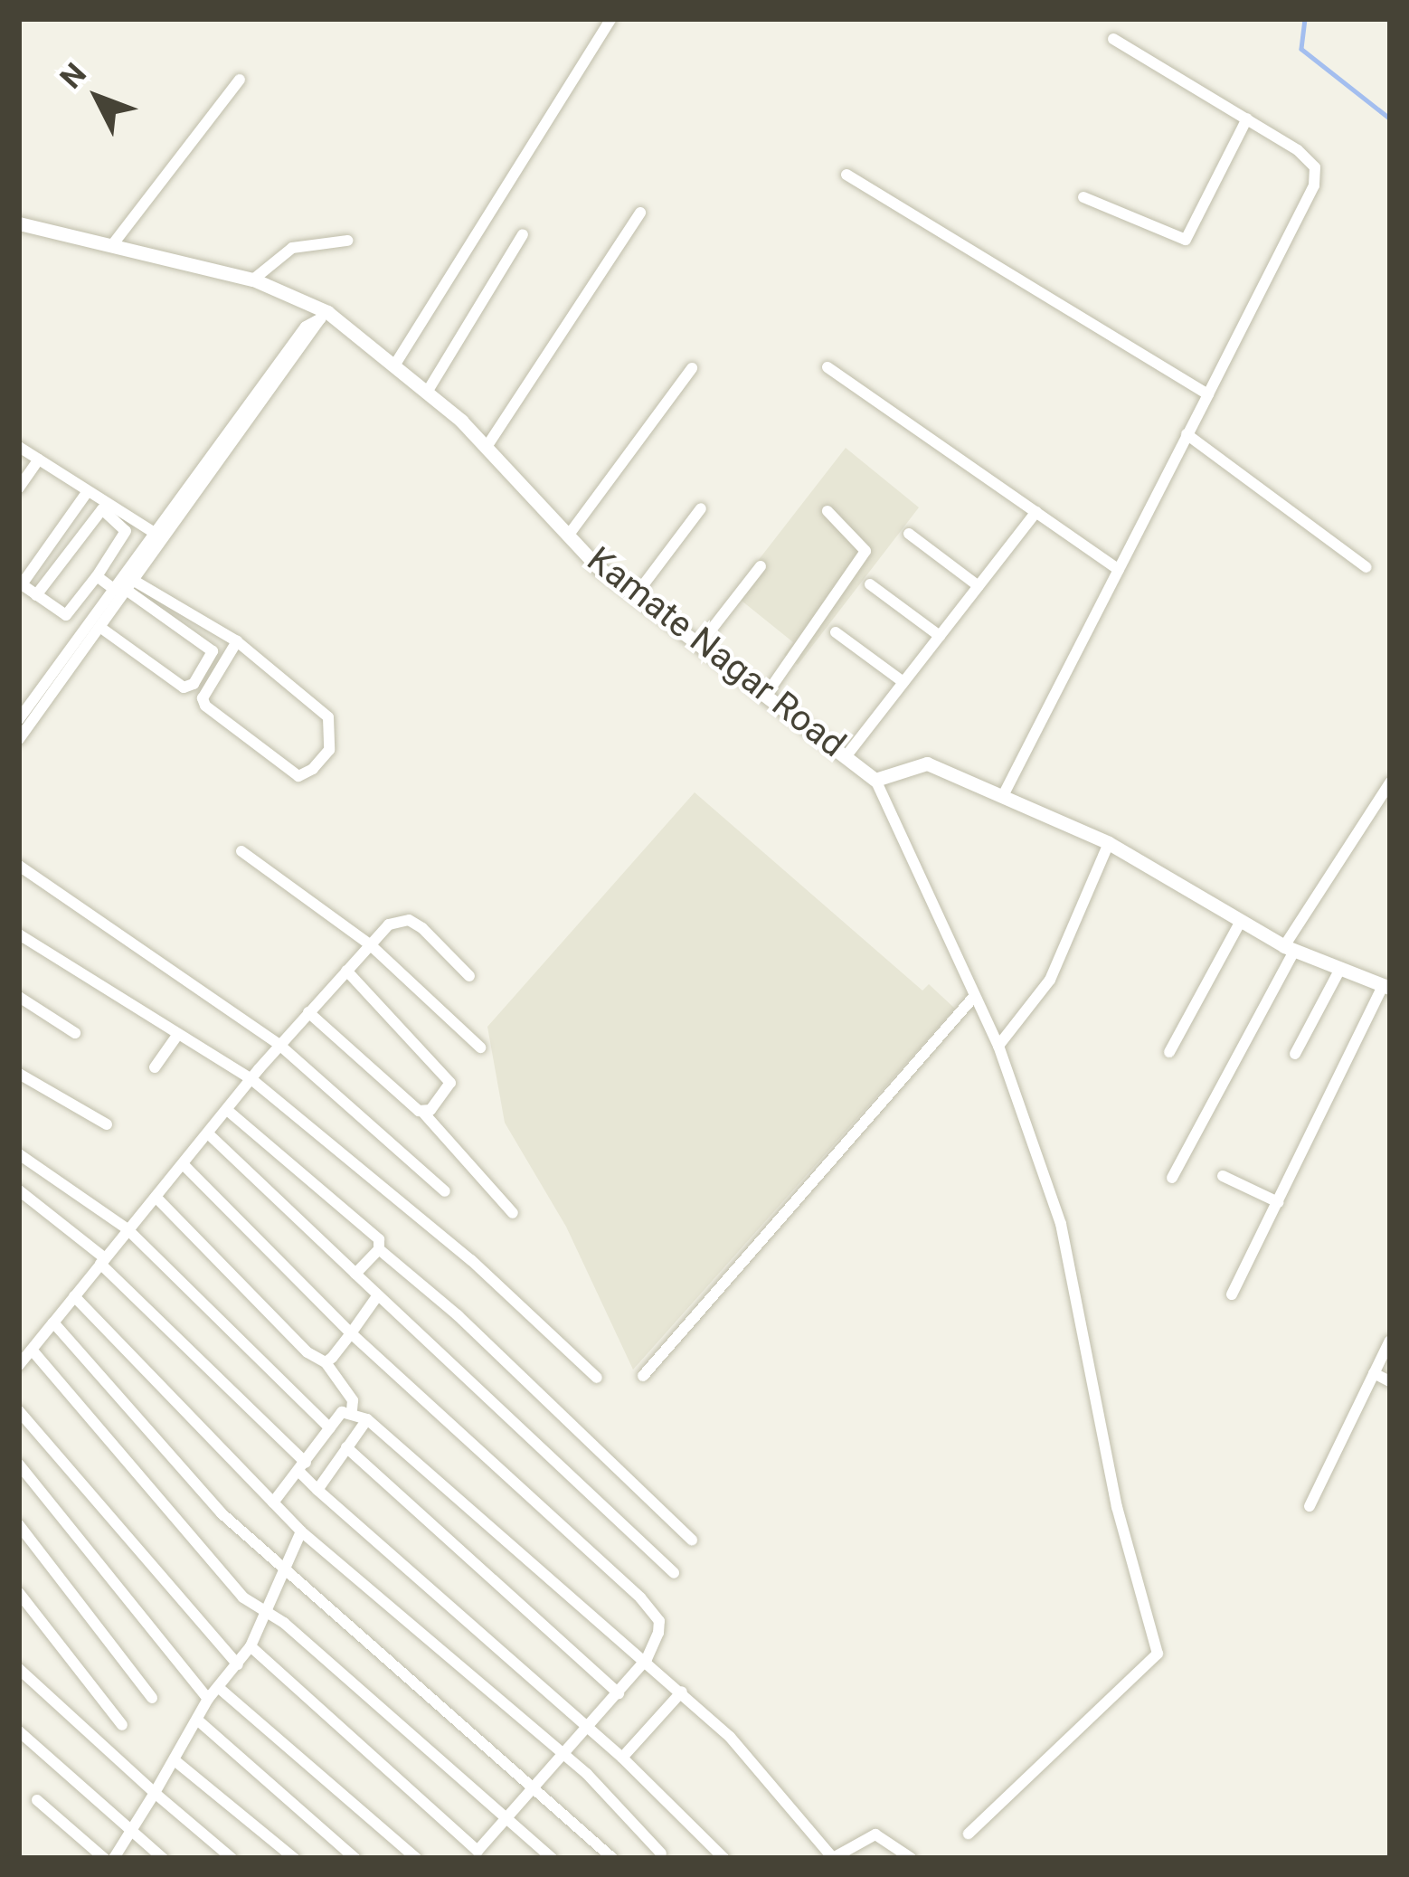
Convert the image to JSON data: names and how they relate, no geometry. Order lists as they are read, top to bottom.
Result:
{
  "streets": {
    "street": ["Kamate Nagar Road"]
  },
  "north": "top left"
}
